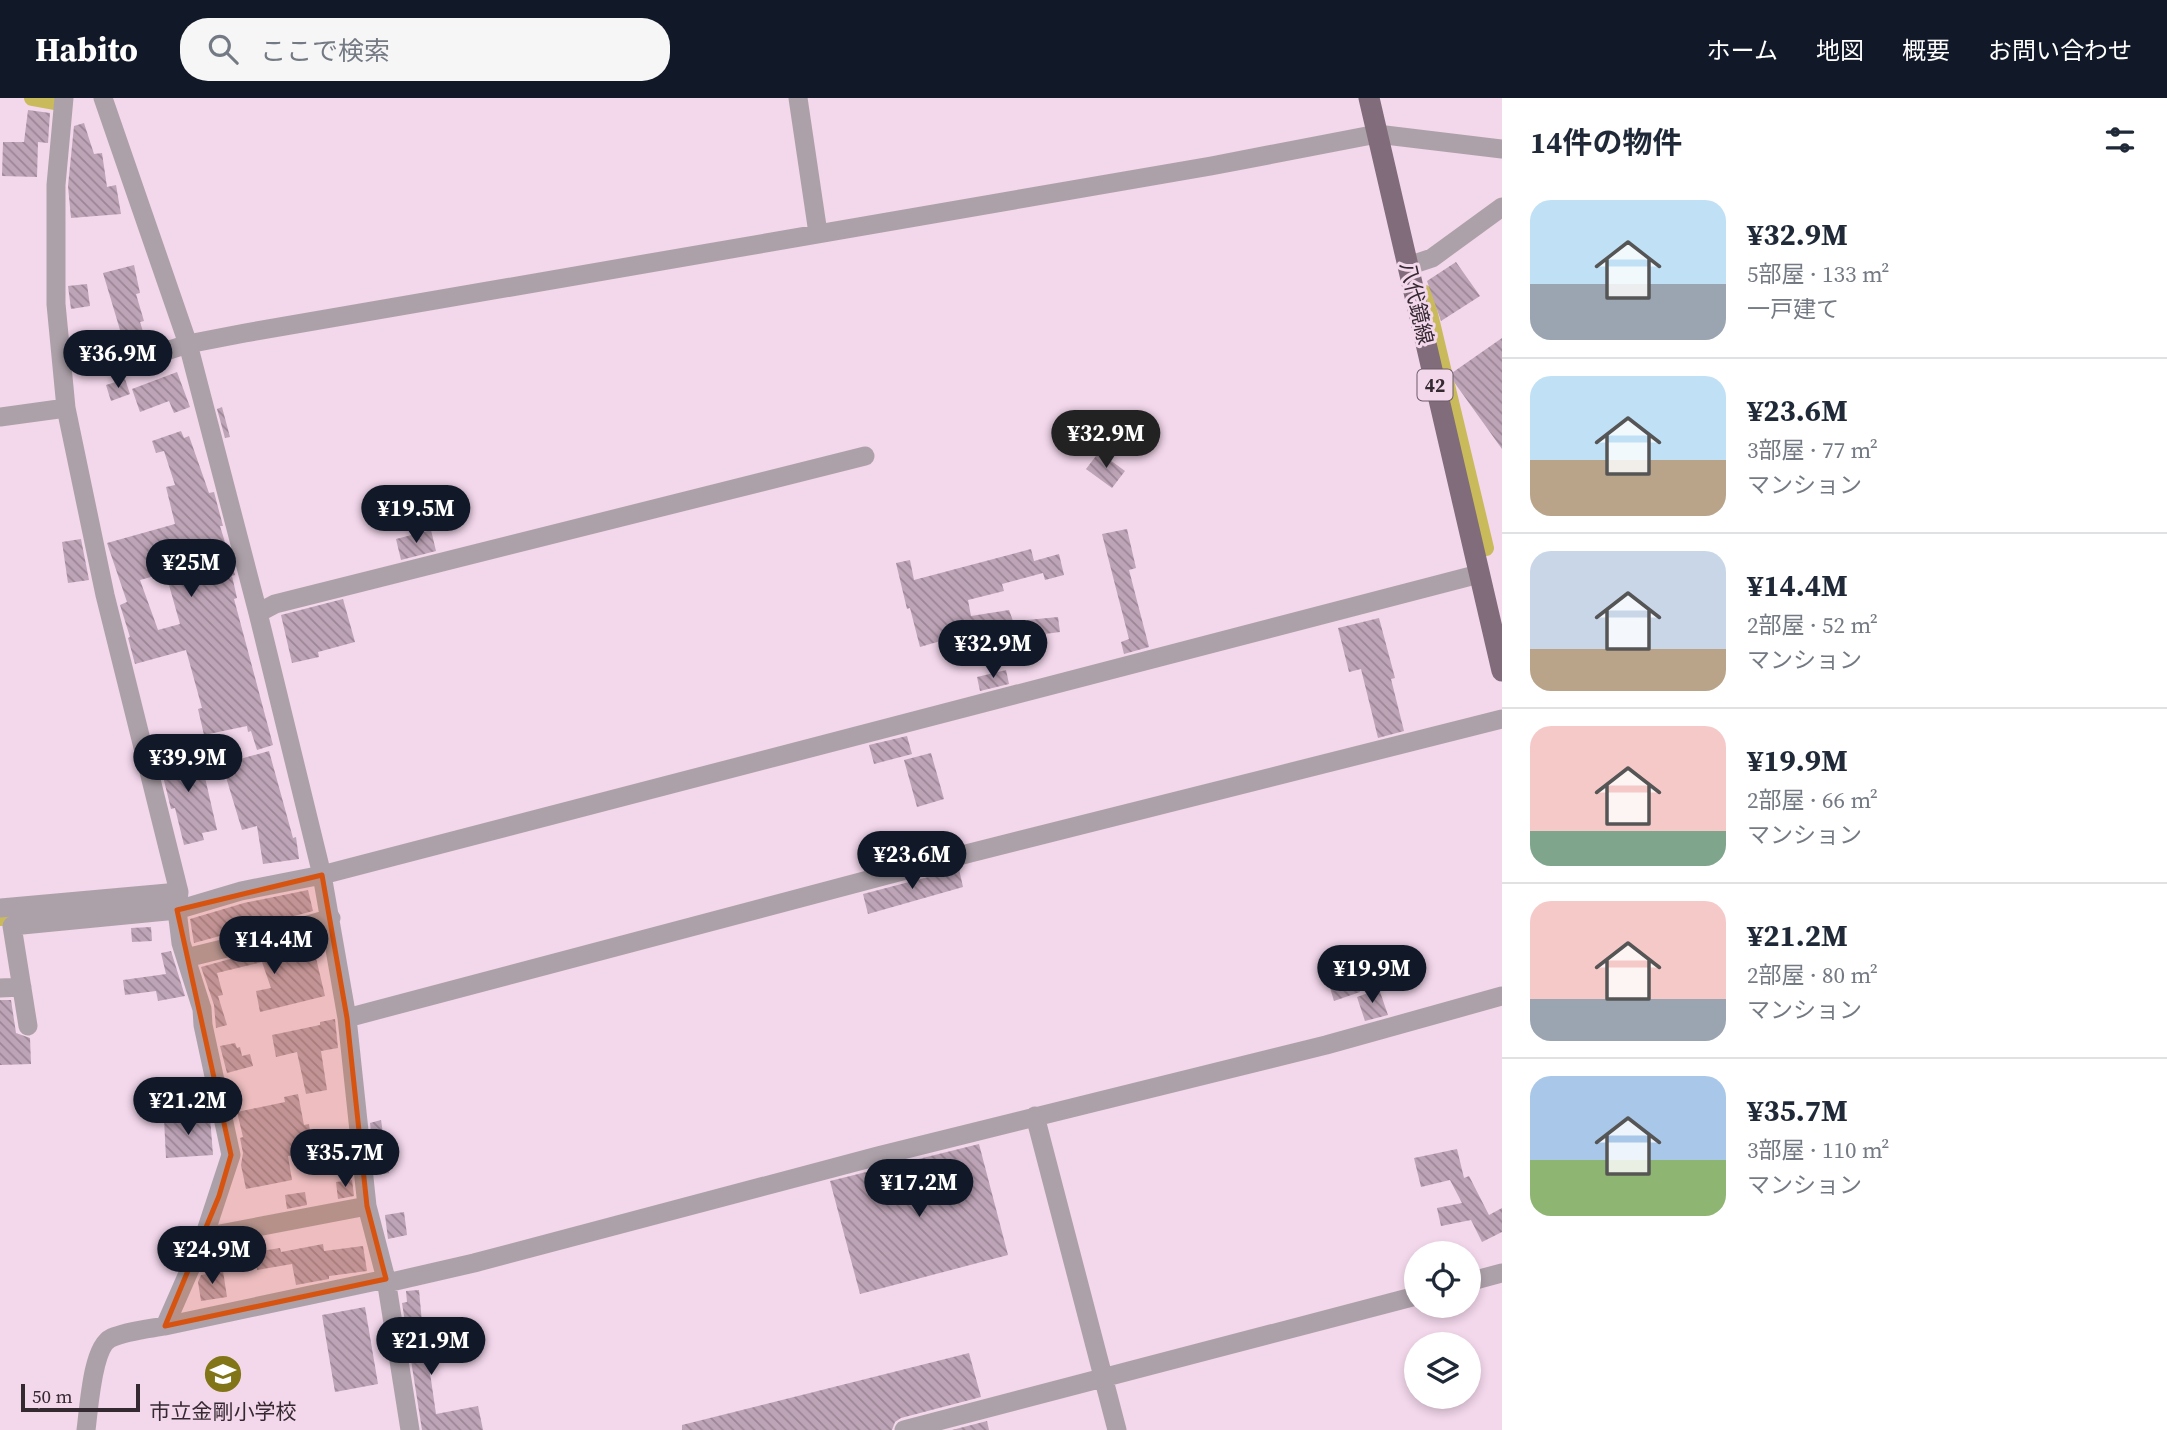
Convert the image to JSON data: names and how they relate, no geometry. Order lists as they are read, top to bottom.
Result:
{
  "streets": {
    "main road": ["八代鏡線", "42"]
  },
  "places": {
    "school or university": ["市立金剛小学校"]
  },
  "scale_bar": "50 m",
  "page": {
    "header": "Habito",
    "search": "ここで検索",
    "nav": [
      "ホーム",
      "地図",
      "概要",
      "お問い合わせ"
    ],
    "heading": "14件の物件",
    "list": [
      {
        "name": "¥32.9M",
        "note": "5部屋 · 133 m² · 一戸建て"
      },
      {
        "name": "¥23.6M",
        "note": "3部屋 · 77 m² · マンション"
      },
      {
        "name": "¥14.4M",
        "note": "2部屋 · 52 m² · マンション"
      },
      {
        "name": "¥19.9M",
        "note": "2部屋 · 66 m² · マンション"
      },
      {
        "name": "¥21.2M",
        "note": "2部屋 · 80 m² · マンション"
      },
      {
        "name": "¥35.7M",
        "note": "3部屋 · 110 m² · マンション"
      }
    ],
    "price": [
      "¥36.9M",
      "¥32.9M",
      "¥19.5M",
      "¥25M",
      "¥32.9M",
      "¥39.9M",
      "¥23.6M",
      "¥14.4M",
      "¥19.9M",
      "¥21.2M",
      "¥35.7M",
      "¥17.2M",
      "¥24.9M",
      "¥21.9M"
    ],
    "scale": "50 m"
  }
}
